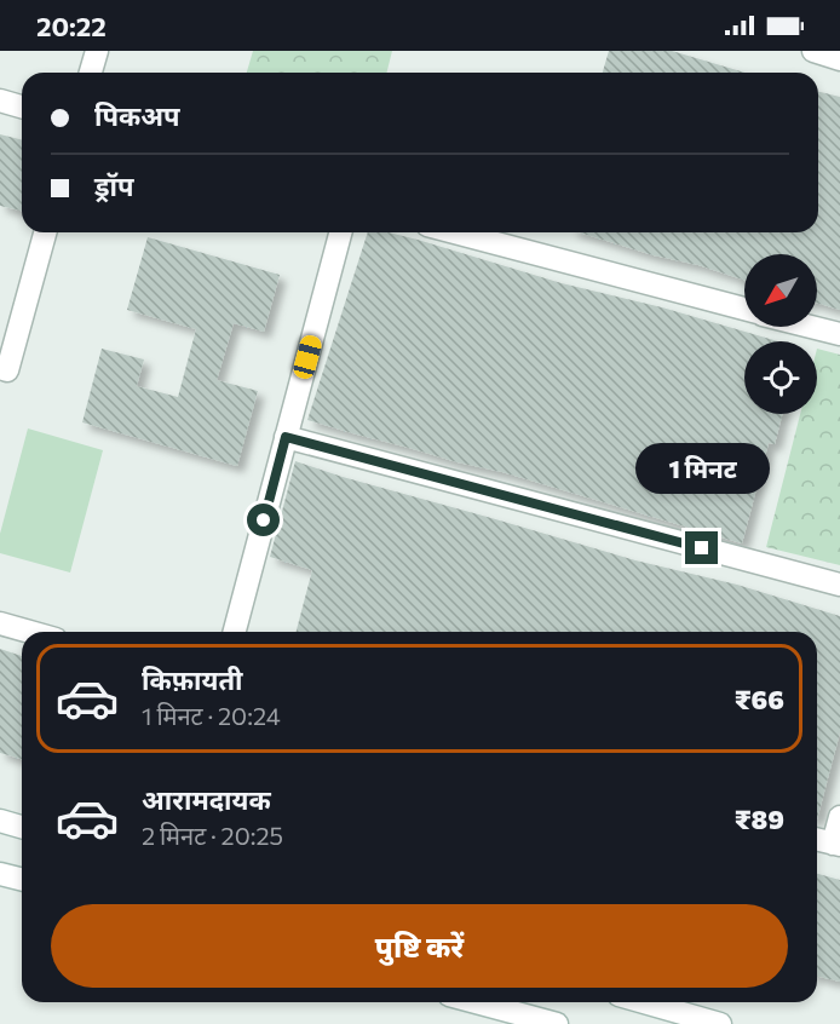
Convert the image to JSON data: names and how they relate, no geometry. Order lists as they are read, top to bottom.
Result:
{
  "north": "bottom left",
  "page": {
    "status": "20:22",
    "banner": ["पिकअप", "ड्रॉप"],
    "bubble": "1 मिनट",
    "list": [
      {
        "name": "किफ़ायती",
        "note": "1 मिनट · 20:24",
        "value": "₹66"
      },
      {
        "name": "आरामदायक",
        "note": "2 मिनट · 20:25",
        "value": "₹89"
      }
    ],
    "buttons": "पुष्टि करें"
  }
}
